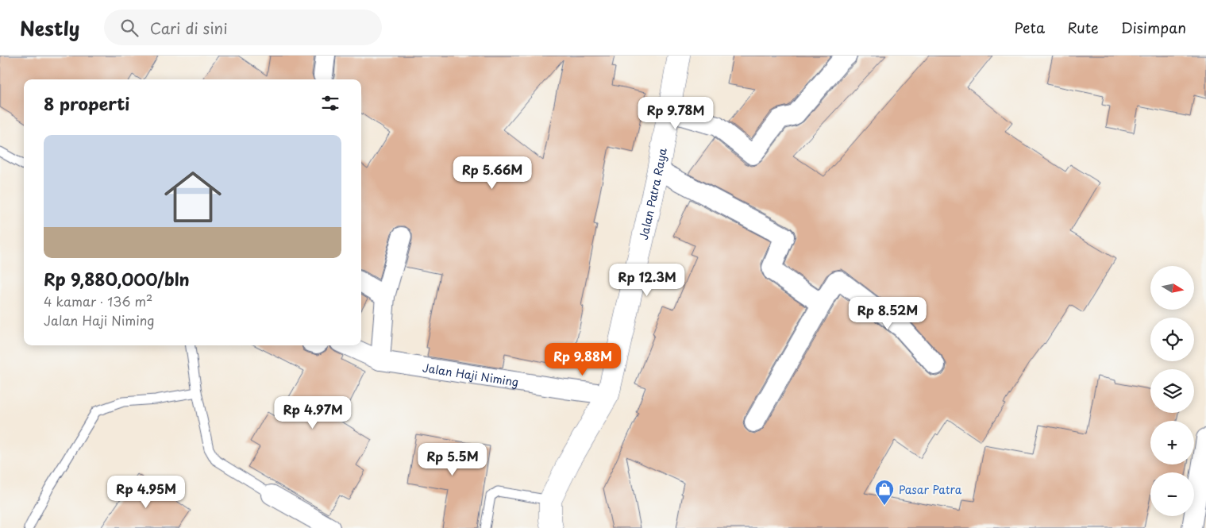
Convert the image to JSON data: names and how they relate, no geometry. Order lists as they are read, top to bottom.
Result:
{
  "streets": {
    "street": ["Jalan Patra Raya", "Jalan Haji Niming"]
  },
  "crossings": [
    ["Jalan Patra Raya", "Jalan Haji Niming"]
  ],
  "places": {
    "shop": ["Pasar Patra"]
  },
  "north": "right",
  "page": {
    "header": "Nestly",
    "search": "Cari di sini",
    "nav": ["Peta", "Rute", "Disimpan"],
    "heading": "8 properti",
    "price": [
      "Rp 9.78M",
      "Rp 5.66M",
      "Rp 12.3M",
      "Rp 8.52M",
      "Rp 9.88M",
      "Rp 4.97M",
      "Rp 5.5M",
      "Rp 4.95M"
    ],
    "list": [
      {
        "name": "Rp 9,880,000/bln",
        "note": "4 kamar · 136 m² · Jalan Haji Niming"
      }
    ],
    "map_buttons": ["+", "−"]
  }
}
